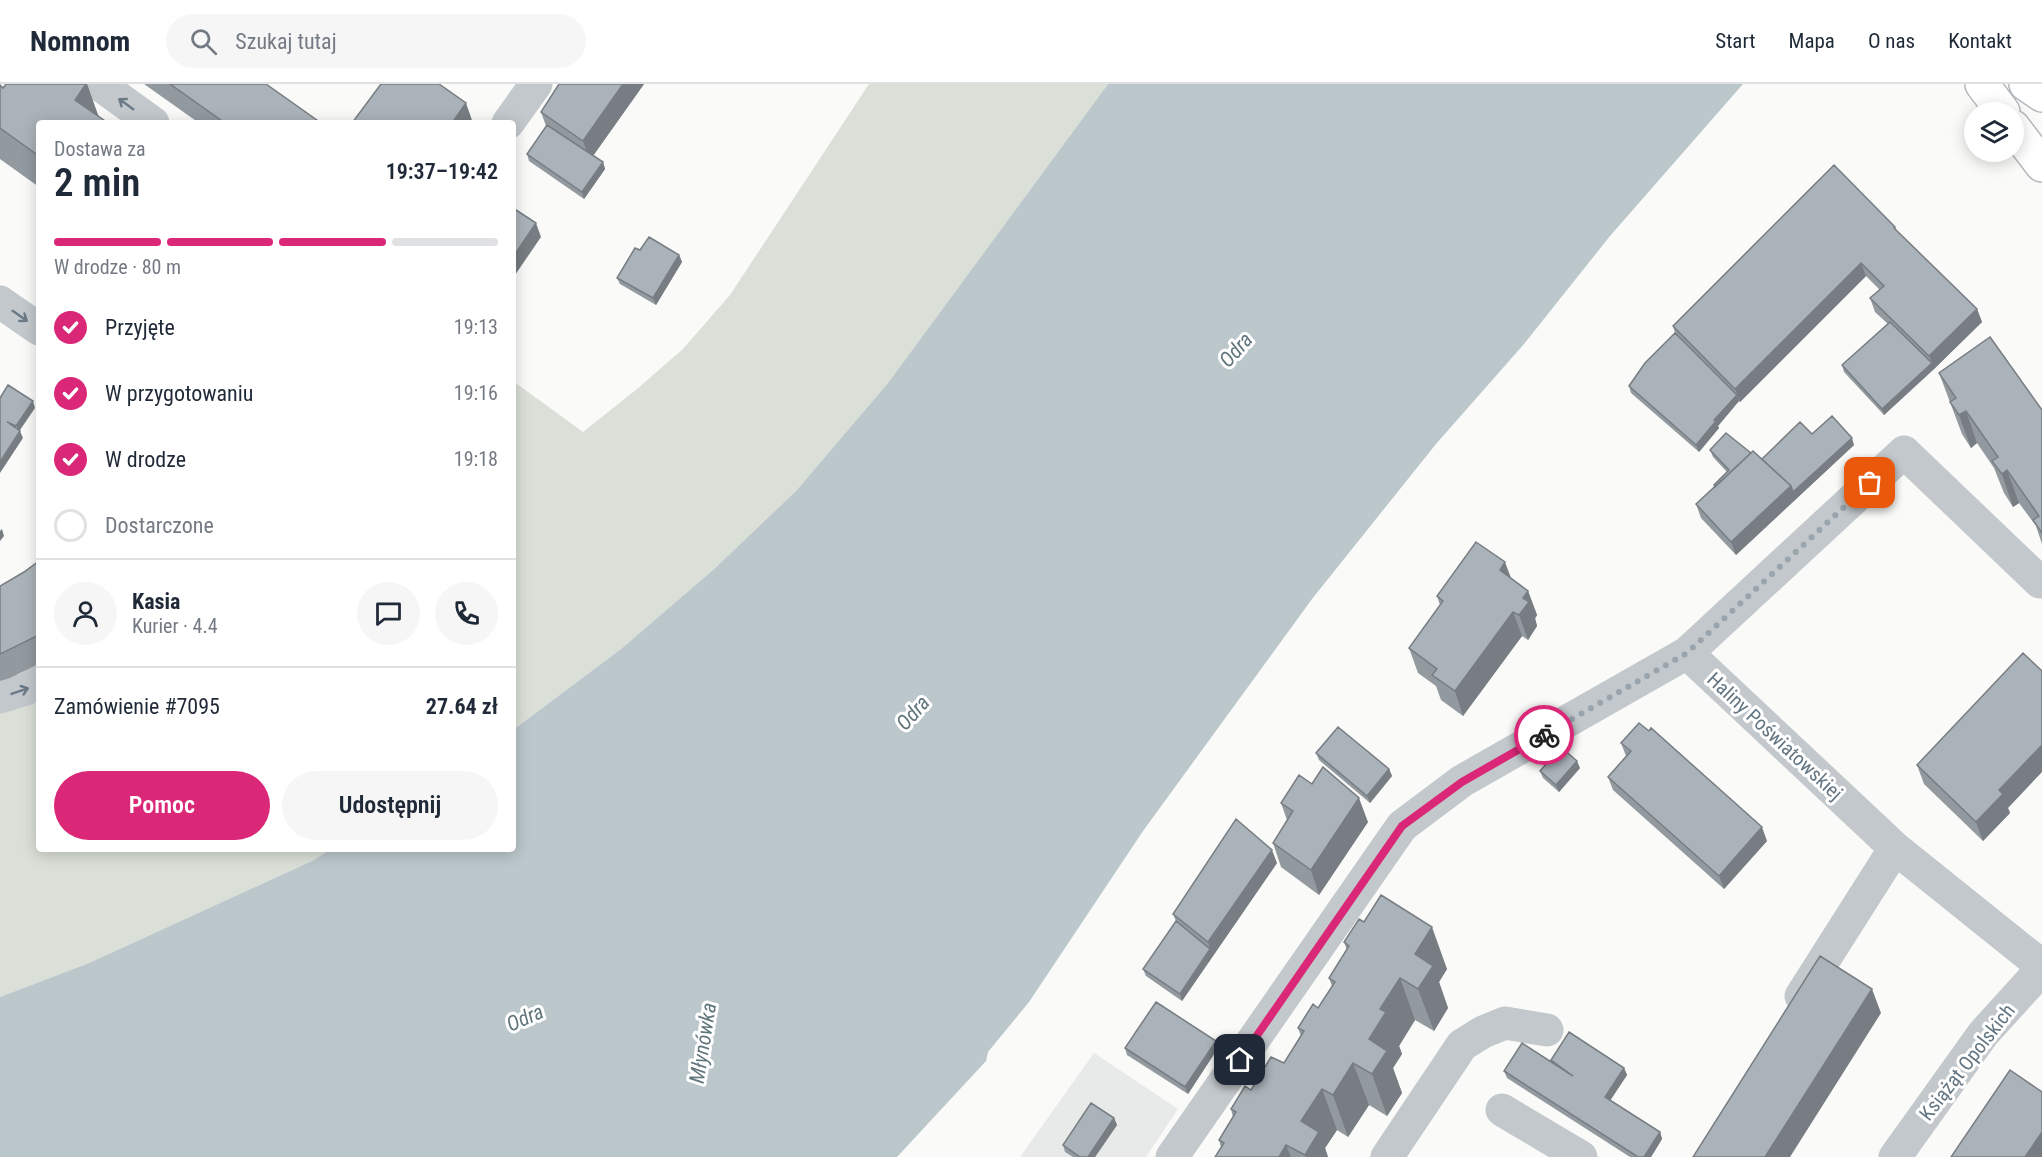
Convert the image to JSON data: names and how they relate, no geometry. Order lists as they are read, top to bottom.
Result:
{
  "streets": {
    "street": ["Haliny Poświatowskiej", "Książąt Opolskich"]
  },
  "crossings": [
    ["Haliny Poświatowskiej", "Książąt Opolskich"]
  ],
  "water": ["Odra", "Młynówka"],
  "page": {
    "header": "Nomnom",
    "search": "Szukaj tutaj",
    "nav": [
      "Start",
      "Mapa",
      "O nas",
      "Kontakt"
    ],
    "heading": ["2 min", "Dostawa za", "19:37–19:42"],
    "panel": [
      "Kasia",
      "Kurier · 4.4",
      "Zamówienie #7095",
      "27.64 zł"
    ],
    "bar": "W drodze · 80 m",
    "list": [
      ["Przyjęte", "19:13"],
      ["W przygotowaniu", "19:16"],
      ["W drodze", "19:18"],
      "Dostarczone"
    ],
    "buttons": ["Pomoc", "Udostępnij"]
  }
}
